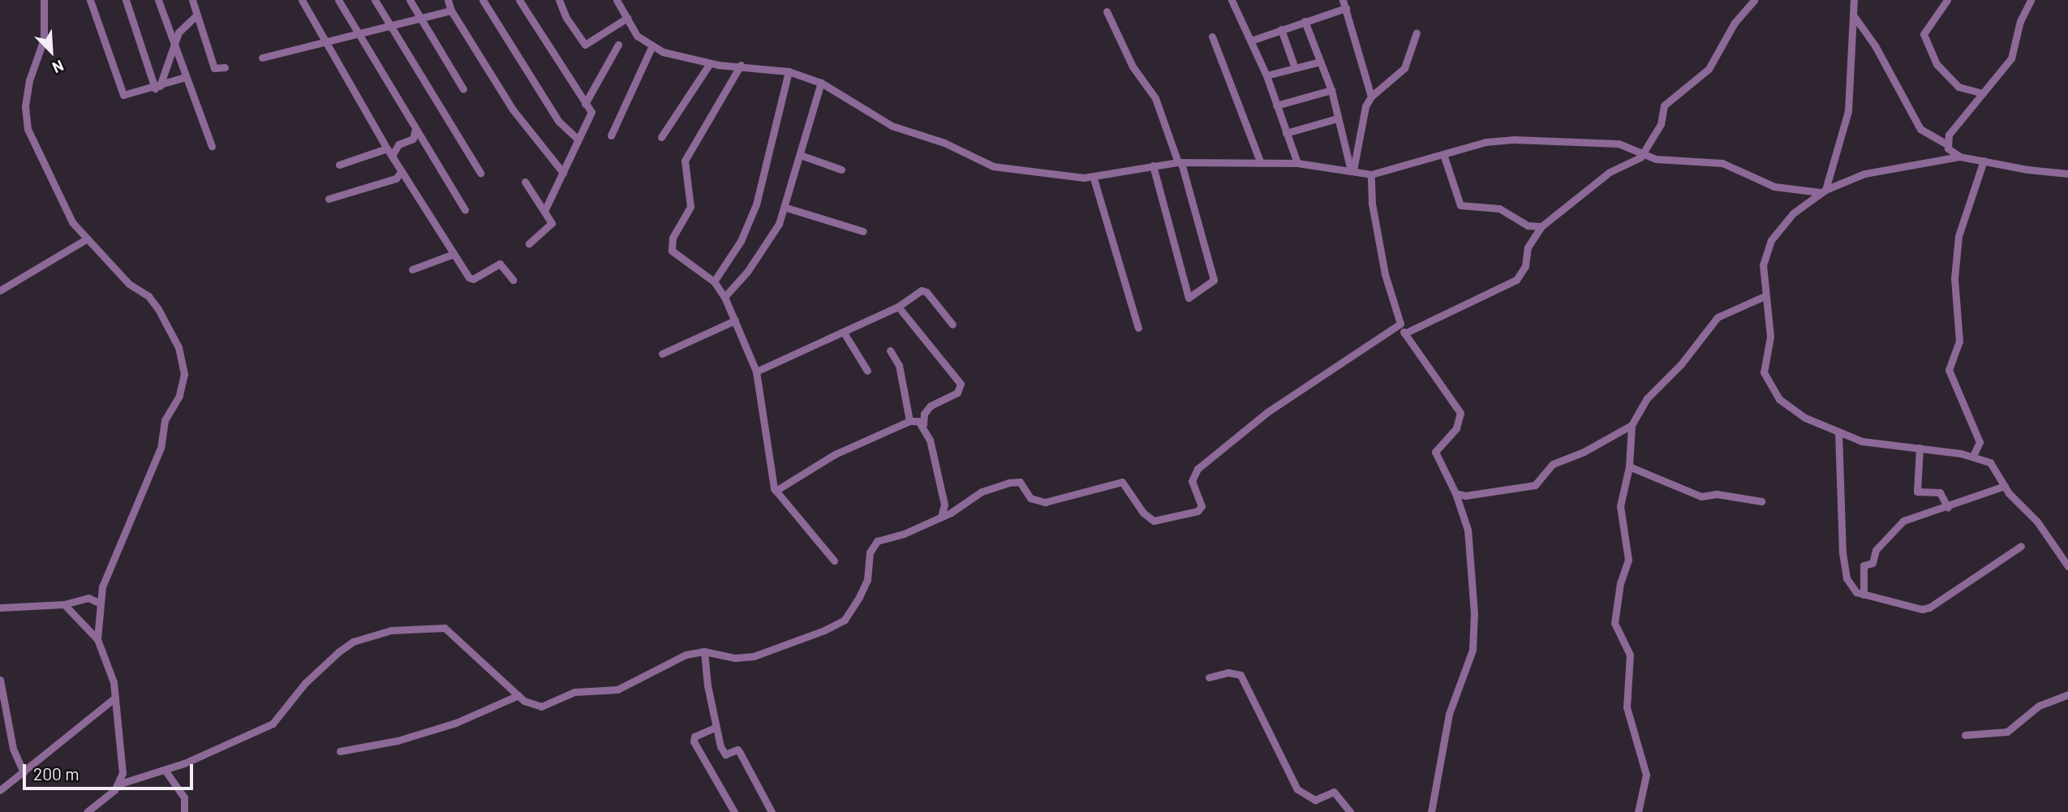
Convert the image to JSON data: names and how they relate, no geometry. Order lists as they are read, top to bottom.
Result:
{
  "scale_bar": "200 m",
  "north": "bottom right"
}
